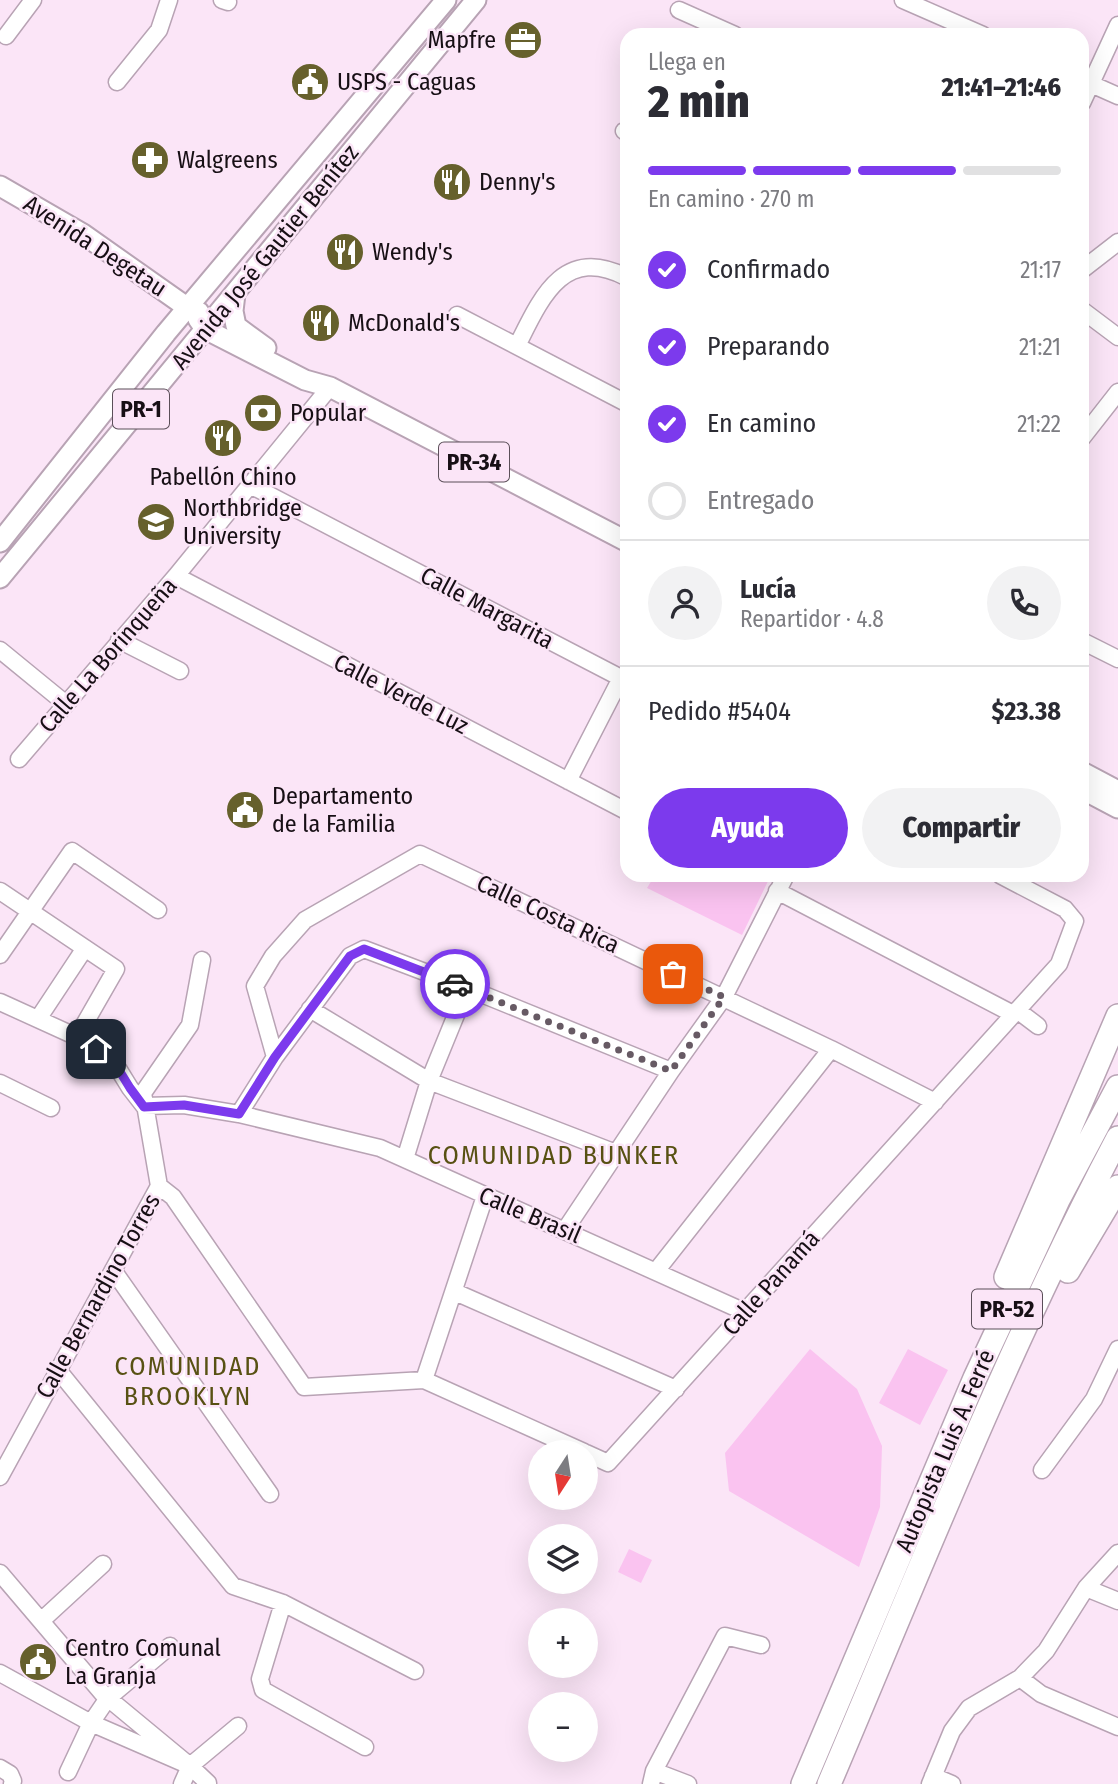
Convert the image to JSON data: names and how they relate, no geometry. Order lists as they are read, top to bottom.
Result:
{
  "streets": {
    "highway": ["PR-52", "Autopista Luis A. Ferré"],
    "main road": [
      "Avenida Degetau",
      "Avenida José Gautier Benítez",
      "PR-1",
      "PR-34"
    ],
    "street": [
      "Calle Margarita",
      "Calle La Borinqueña",
      "Calle Verde Luz",
      "Calle Costa Rica",
      "Calle Brasil",
      "Calle Panamá",
      "Calle Bernardino Torres"
    ]
  },
  "crossings": [
    ["Avenida Degetau", "Avenida José Gautier Benítez"],
    ["Avenida Degetau", "Calle La Borinqueña"],
    ["Calle Margarita", "Calle La Borinqueña"],
    ["Calle Margarita", "Calle Verde Luz"],
    ["Calle La Borinqueña", "Calle Verde Luz"],
    ["Calle Costa Rica", "Calle Panamá"],
    ["Calle Brasil", "Calle Panamá"],
    ["Calle Brasil", "Calle Bernardino Torres"]
  ],
  "districts": ["COMUNIDAD BUNKER", "COMUNIDAD BROOKLYN"],
  "places": {
    "office": ["Mapfre"],
    "public building": ["USPS - Caguas", "Departamento de la Familia", "Centro Comunal La Granja"],
    "pharmacy": ["Walgreens"],
    "restaurant": [
      "Denny's",
      "Wendy's",
      "McDonald's",
      "Pabellón Chino"
    ],
    "bank": ["Popular"],
    "school or university": ["Northbridge University"]
  },
  "north": "bottom",
  "page": {
    "heading": ["2 min", "Llega en", "21:41–21:46"],
    "panel": [
      "Lucía",
      "Repartidor · 4.8",
      "Pedido #5404",
      "$23.38"
    ],
    "bar": "En camino · 270 m",
    "list": [
      ["Confirmado", "21:17"],
      ["Preparando", "21:21"],
      ["En camino", "21:22"],
      "Entregado"
    ],
    "buttons": ["Ayuda", "Compartir"],
    "map_buttons": ["+", "−"]
  }
}
